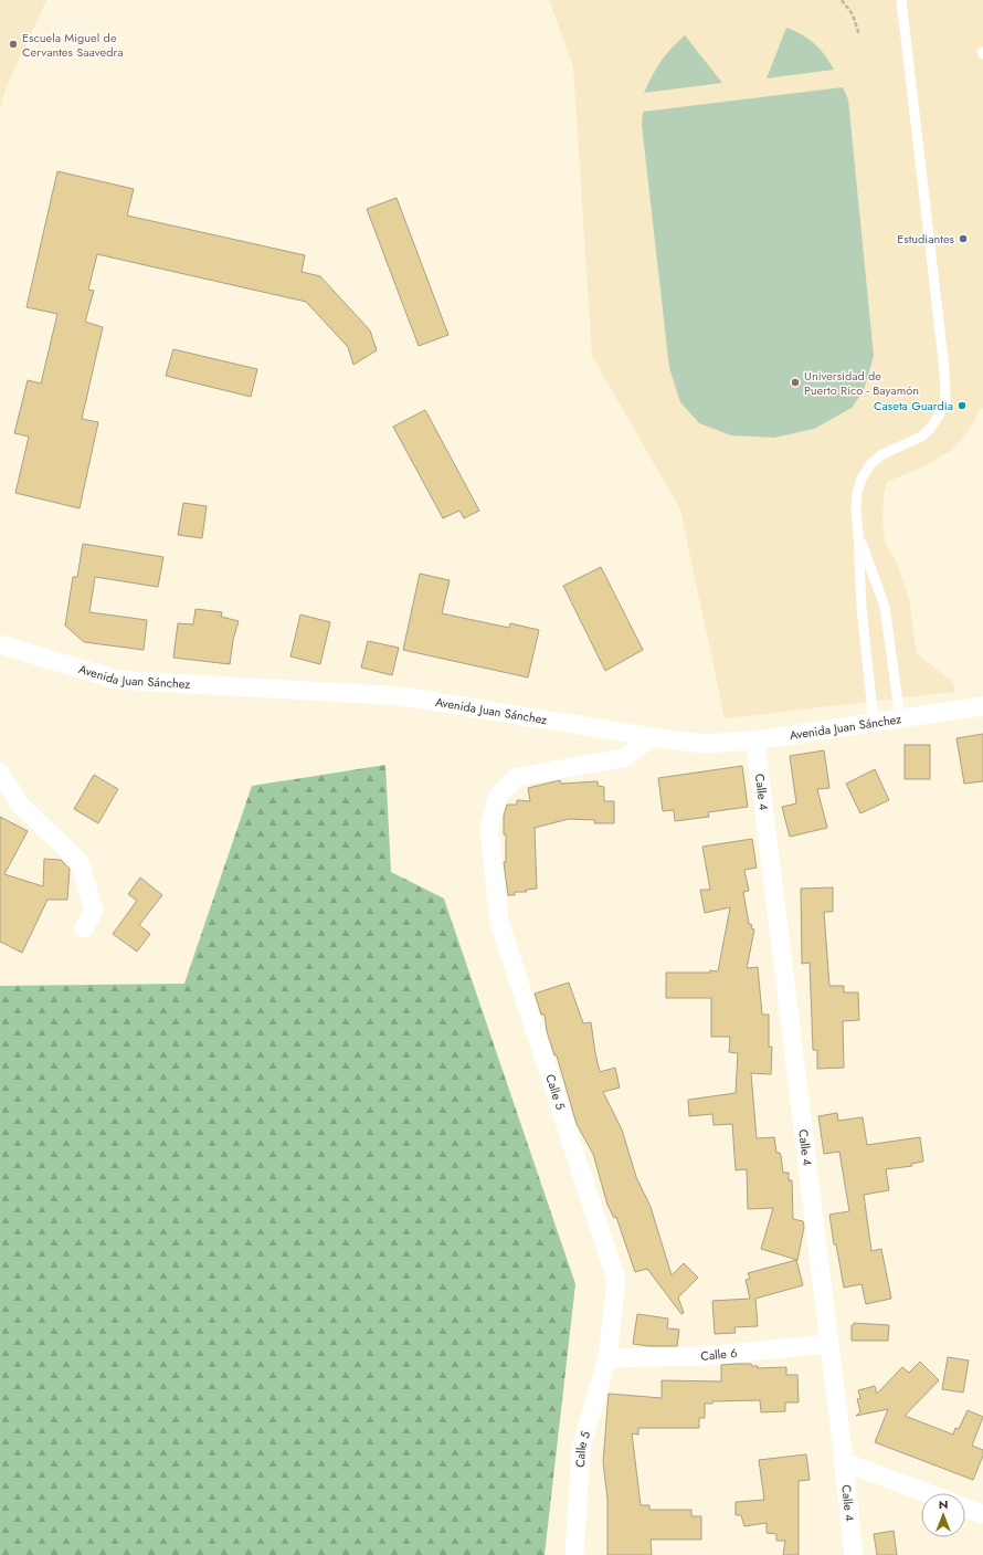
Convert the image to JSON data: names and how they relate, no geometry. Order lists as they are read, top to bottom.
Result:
{
  "streets": {
    "street": [
      "Avenida Juan Sánchez",
      "Calle 4",
      "Calle 5",
      "Calle 6"
    ]
  },
  "crossings": [
    ["Avenida Juan Sánchez", "Calle 4"],
    ["Avenida Juan Sánchez", "Calle 5"],
    ["Calle 4", "Calle 6"],
    ["Calle 5", "Calle 6"]
  ],
  "places": [
    "Escuela Miguel de Cervantes Saavedra",
    "Estudiantes",
    "Universidad de Puerto Rico - Bayamón",
    "Caseta Guardia"
  ],
  "north": "top"
}
